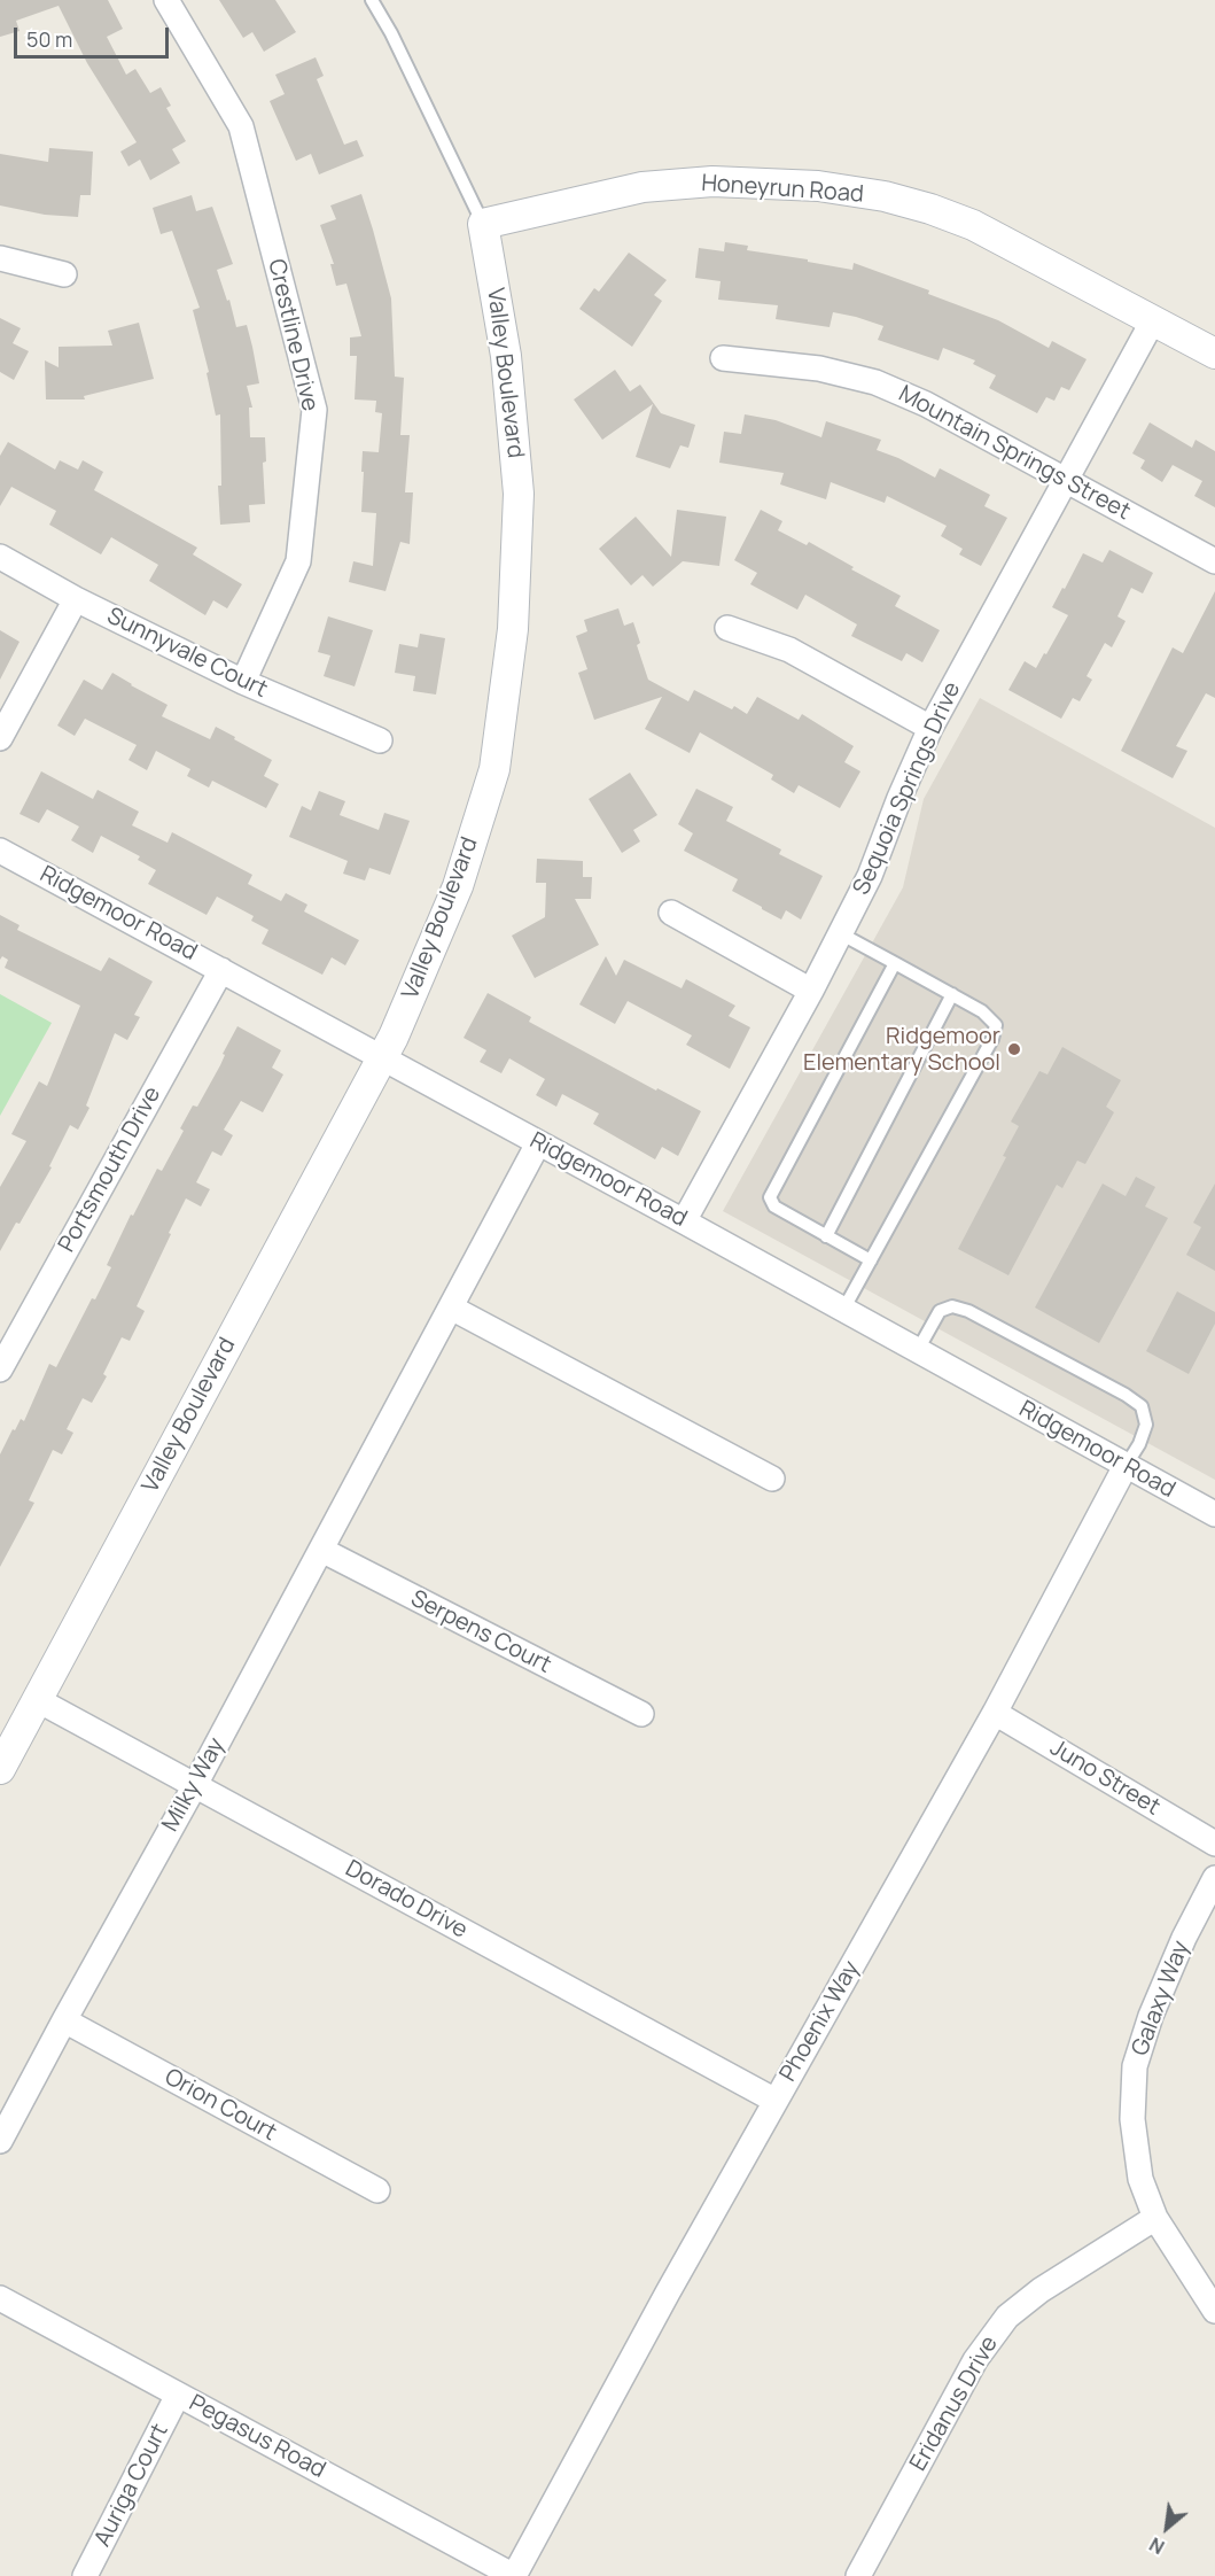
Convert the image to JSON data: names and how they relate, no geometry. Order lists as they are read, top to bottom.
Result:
{
  "streets": {
    "street": [
      "Honeyrun Road",
      "Crestline Drive",
      "Valley Boulevard",
      "Mountain Springs Street",
      "Sunnyvale Court",
      "Sequoia Springs Drive",
      "Ridgemoor Road",
      "Portsmouth Drive",
      "Serpens Court",
      "Juno Street",
      "Milky Way",
      "Dorado Drive",
      "Galaxy Way",
      "Phoenix Way",
      "Orion Court",
      "Eridanus Drive",
      "Pegasus Road",
      "Auriga Court"
    ]
  },
  "crossings": [
    ["Honeyrun Road", "Valley Boulevard"],
    ["Honeyrun Road", "Sequoia Springs Drive"],
    ["Crestline Drive", "Sunnyvale Court"],
    ["Valley Boulevard", "Ridgemoor Road"],
    ["Valley Boulevard", "Dorado Drive"],
    ["Mountain Springs Street", "Sequoia Springs Drive"],
    ["Sequoia Springs Drive", "Ridgemoor Road"],
    ["Ridgemoor Road", "Portsmouth Drive"],
    ["Ridgemoor Road", "Milky Way"],
    ["Ridgemoor Road", "Phoenix Way"],
    ["Serpens Court", "Milky Way"],
    ["Juno Street", "Phoenix Way"],
    ["Milky Way", "Dorado Drive"],
    ["Milky Way", "Orion Court"],
    ["Dorado Drive", "Phoenix Way"],
    ["Galaxy Way", "Eridanus Drive"],
    ["Phoenix Way", "Pegasus Road"],
    ["Pegasus Road", "Auriga Court"]
  ],
  "places": ["Ridgemoor Elementary School"],
  "scale_bar": "50 m",
  "north": "bottom left"
}
